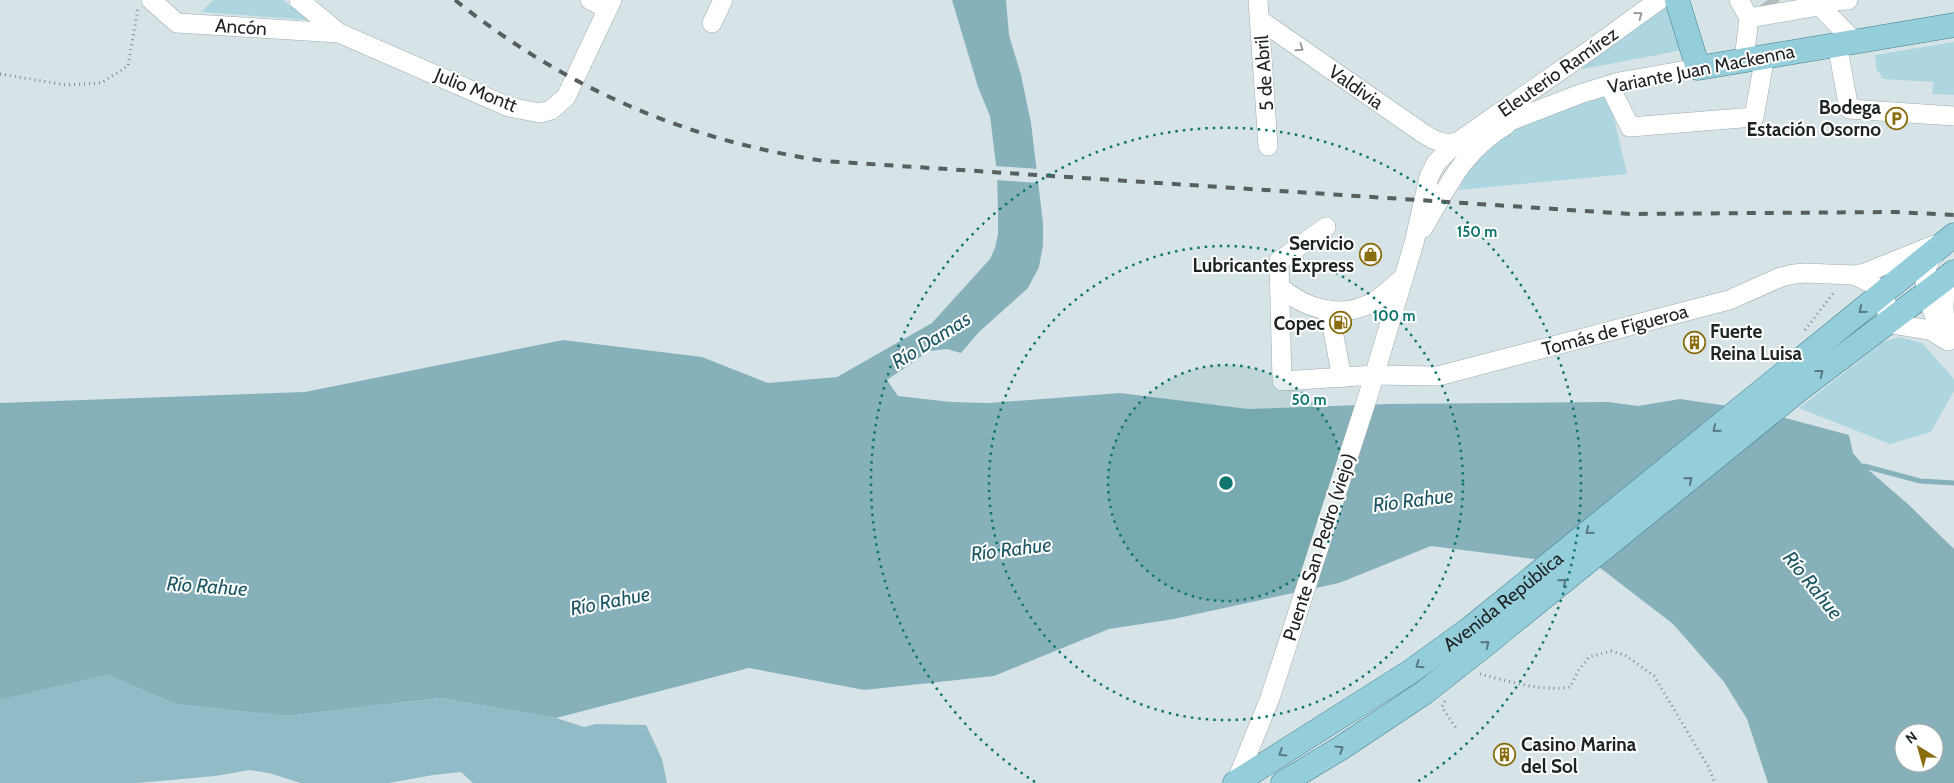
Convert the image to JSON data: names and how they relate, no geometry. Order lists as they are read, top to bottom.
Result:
{
  "streets": {
    "main road": ["Variante Juan Mackenna", "Avenida República"],
    "street": [
      "Ancón",
      "Eleuterio Ramírez",
      "5 de Abril",
      "Valdivia",
      "Julio Montt",
      "Tomás de Figueroa",
      "Puente San Pedro (viejo)"
    ]
  },
  "crossings": [
    ["Ancón", "Julio Montt"],
    ["Variante Juan Mackenna", "Eleuterio Ramírez"],
    ["Variante Juan Mackenna", "Valdivia"],
    ["Eleuterio Ramírez", "Valdivia"],
    ["Eleuterio Ramírez", "Tomás de Figueroa"],
    ["Eleuterio Ramírez", "Puente San Pedro (viejo)"],
    ["5 de Abril", "Valdivia"],
    ["Tomás de Figueroa", "Avenida República"],
    ["Puente San Pedro (viejo)", "Avenida República"]
  ],
  "one_way": ["Valdivia"],
  "water": ["Río Damas", "Río Rahue"],
  "places": {
    "parking": ["Bodega Estación Osorno"],
    "shop": ["Servicio Lubricantes Express"],
    "fuel station": ["Copec"],
    "building": ["Fuerte Reina Luisa", "Casino Marina del Sol"]
  },
  "north": "top left",
  "rings": ["150 m", "100 m", "50 m"]
}
